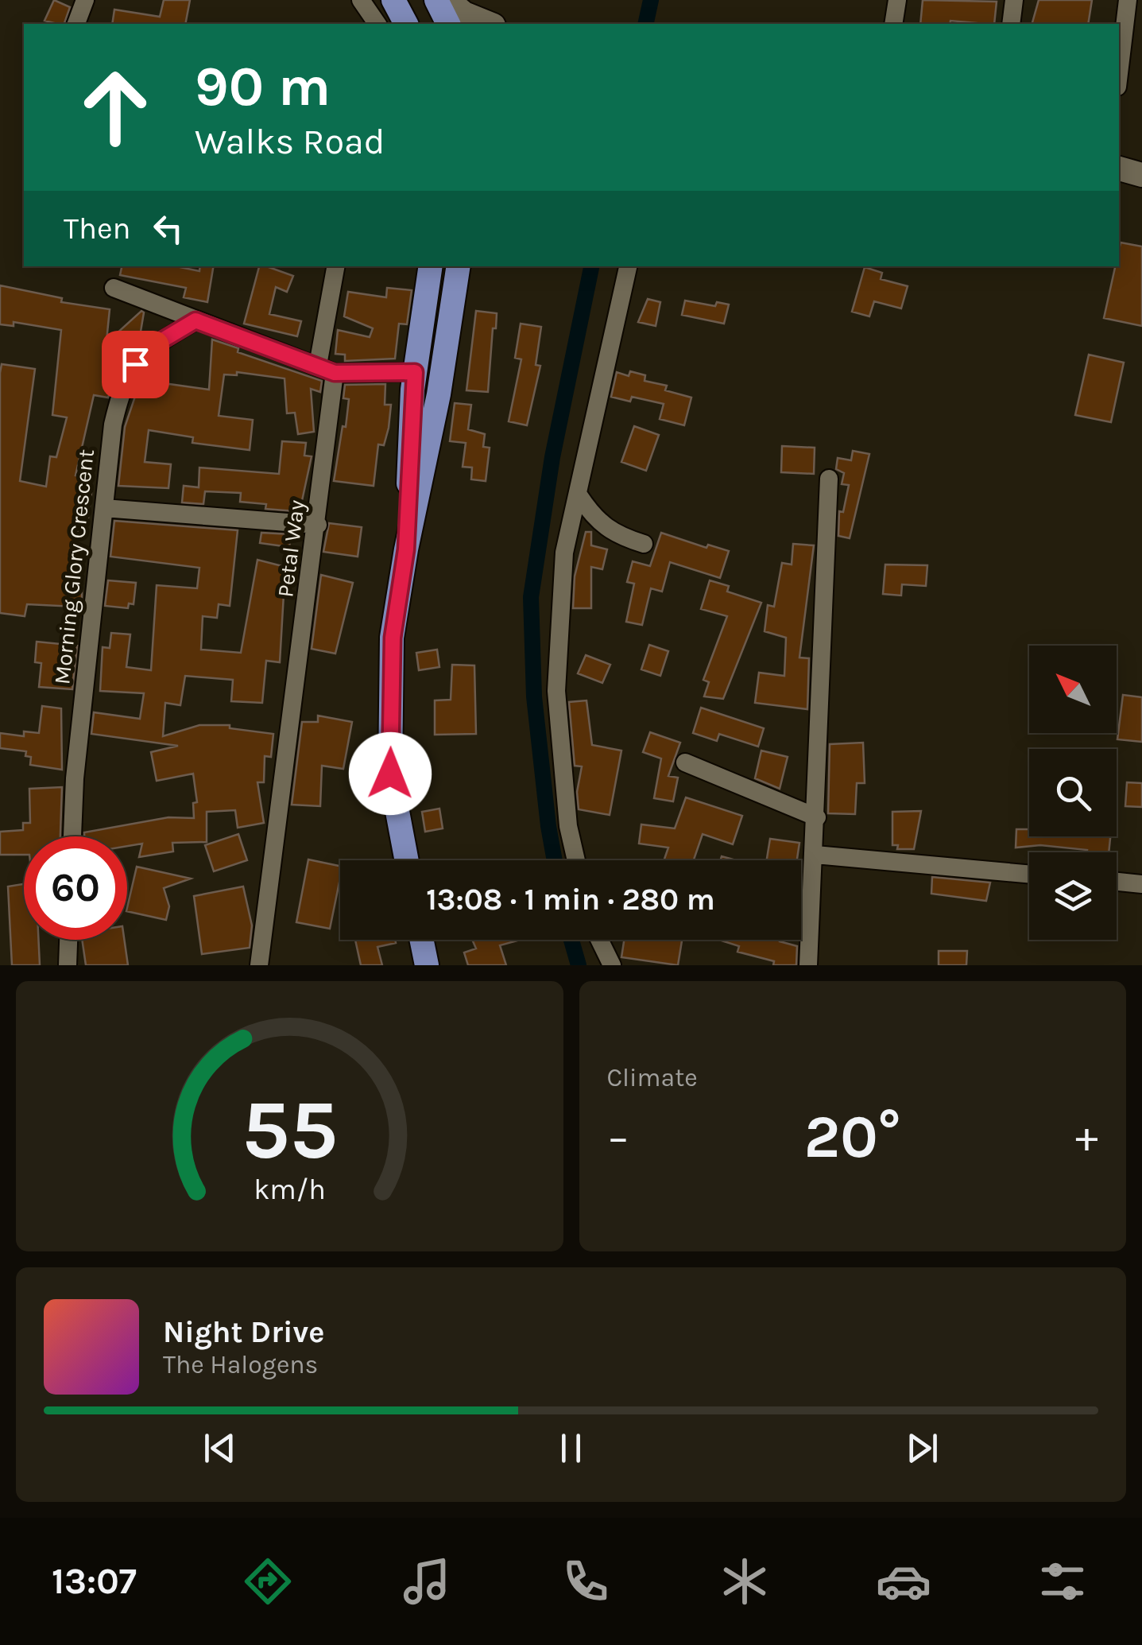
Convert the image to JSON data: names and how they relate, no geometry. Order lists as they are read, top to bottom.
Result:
{
  "streets": {
    "street": ["Petal Way", "Morning Glory Crescent"]
  },
  "north": "top left",
  "page": {
    "turn": ["90 m", "Walks Road"],
    "then": "Then",
    "limit": "60",
    "trip": "13:08 · 1 min · 280 m",
    "tile": "Climate",
    "heat": ["−", "20°", "+"],
    "song": ["Night Drive", "The Halogens"],
    "tabs": "13:07",
    "gauge": ["55", "km/h"]
  }
}
